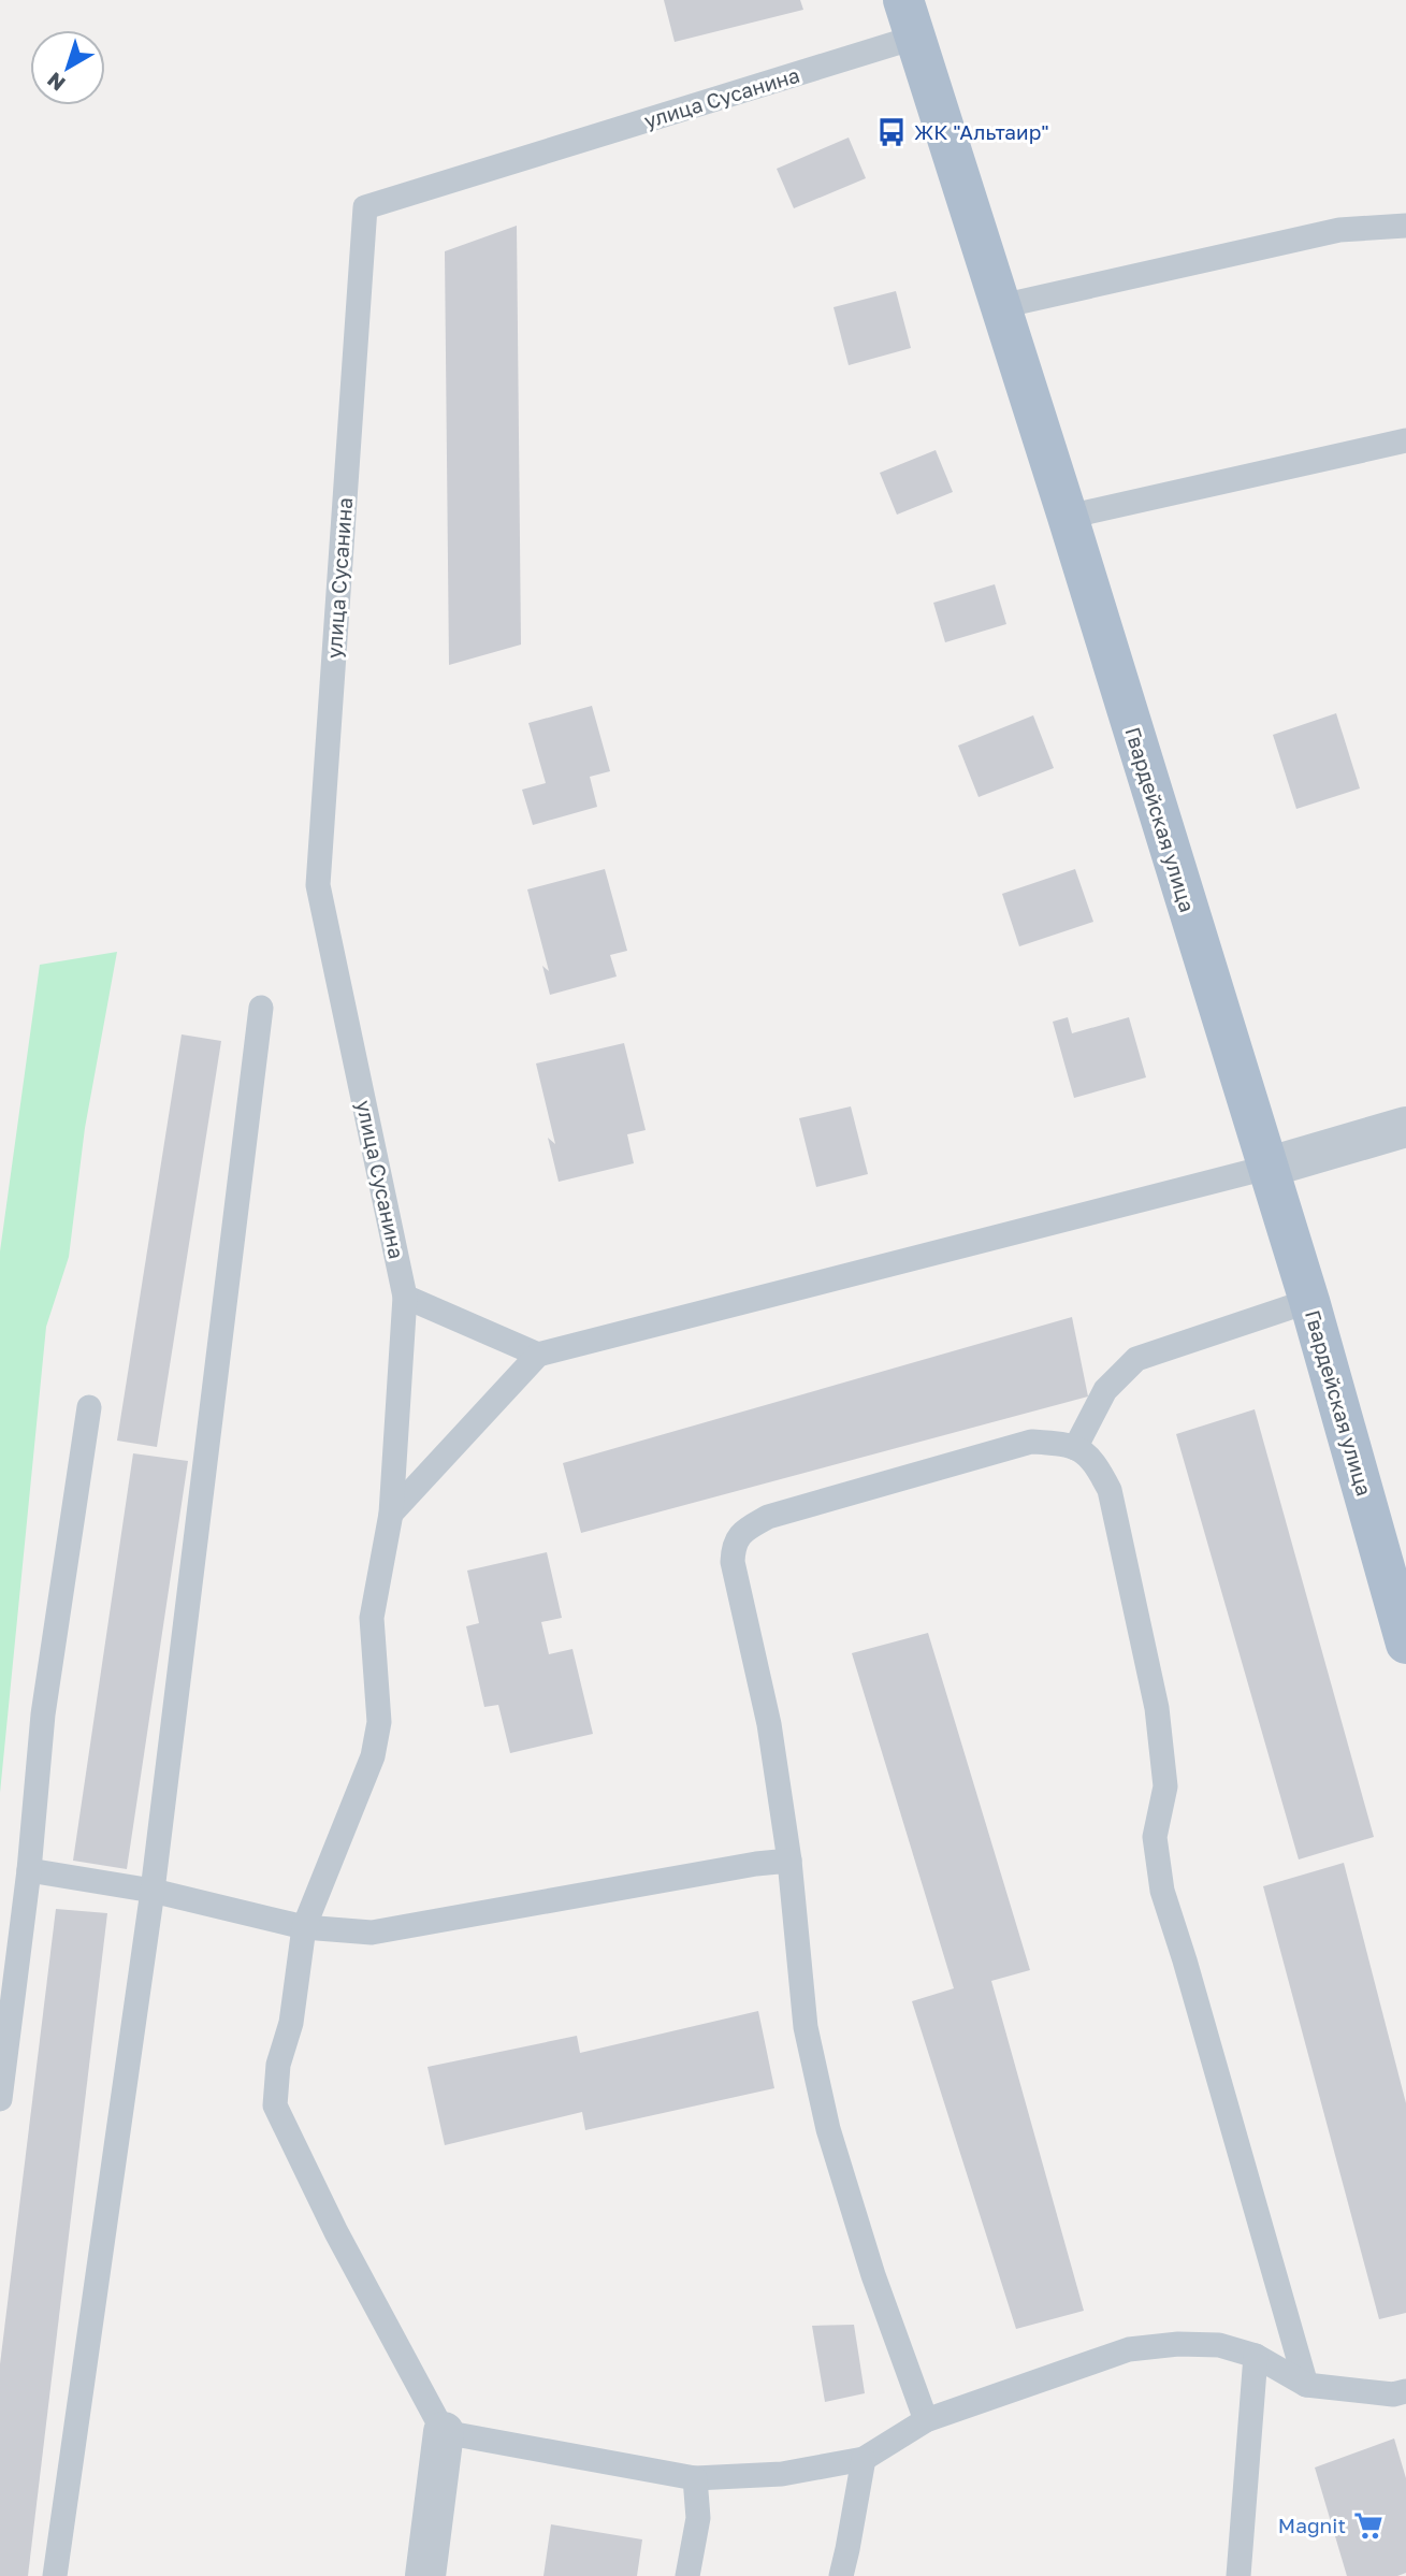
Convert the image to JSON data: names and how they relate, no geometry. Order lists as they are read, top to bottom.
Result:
{
  "streets": {
    "main road": ["Гвардейская улица"],
    "lane": ["улица Сусанина"]
  },
  "crossings": [
    ["улица Сусанина", "Гвардейская улица"]
  ],
  "places": {
    "bus stop": ["ЖК \"Альтаир\""],
    "supermarket": ["Magnit"]
  },
  "north": "bottom left"
}
